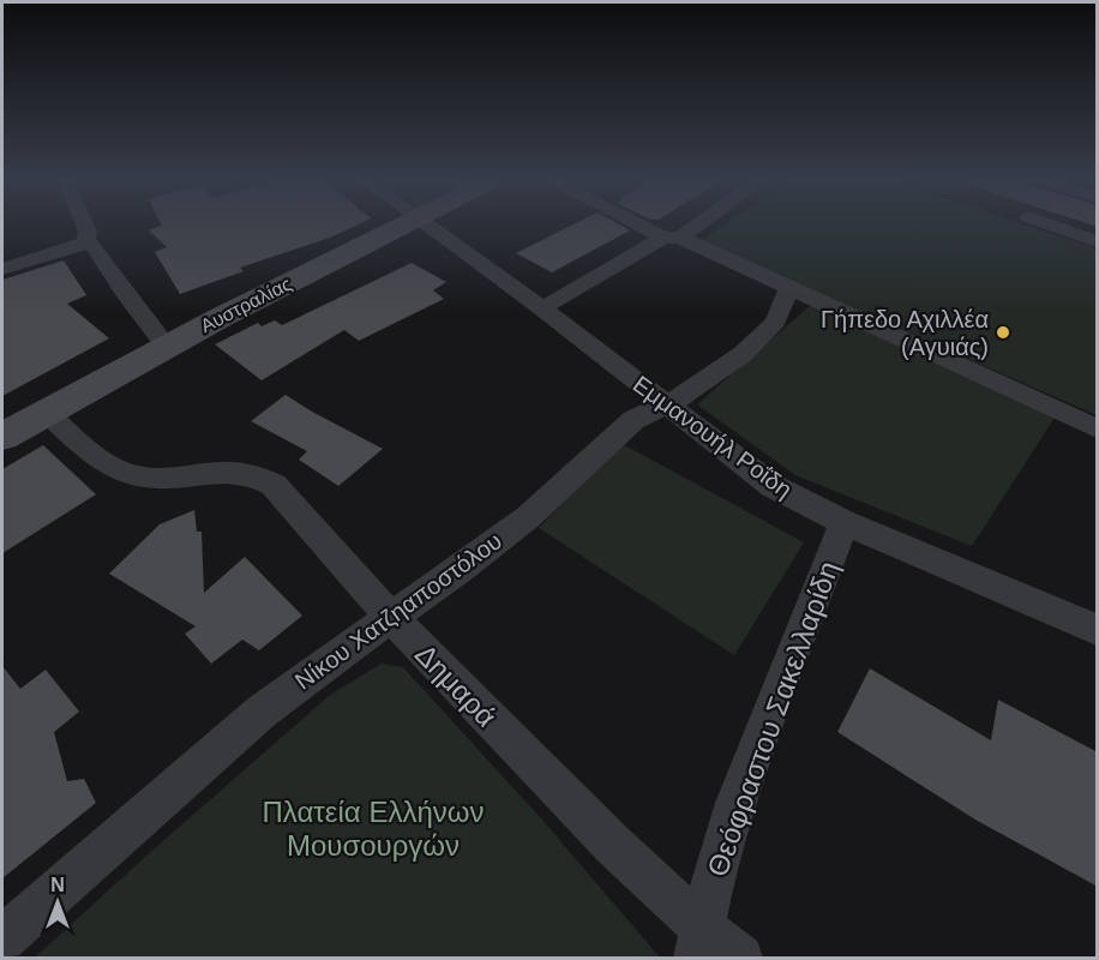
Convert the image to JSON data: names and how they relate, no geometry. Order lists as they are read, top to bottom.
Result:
{
  "streets": {
    "main road": ["Αυστραλίας"],
    "street": [
      "Εμμανουήλ Ροΐδη",
      "Νίκου Χατζηαποστόλου",
      "Δημαρά",
      "Θεόφραστου Σακελλαρίδη"
    ]
  },
  "crossings": [
    ["Αυστραλίας", "Δημαρά"],
    ["Εμμανουήλ Ροΐδη", "Νίκου Χατζηαποστόλου"],
    ["Εμμανουήλ Ροΐδη", "Θεόφραστου Σακελλαρίδη"],
    ["Νίκου Χατζηαποστόλου", "Δημαρά"],
    ["Δημαρά", "Θεόφραστου Σακελλαρίδη"]
  ],
  "parks": ["Πλατεία Ελλήνων Μουσουργών"],
  "places": ["Γήπεδο Αχιλλέα (Αγυιάς)"],
  "north": "top"
}
